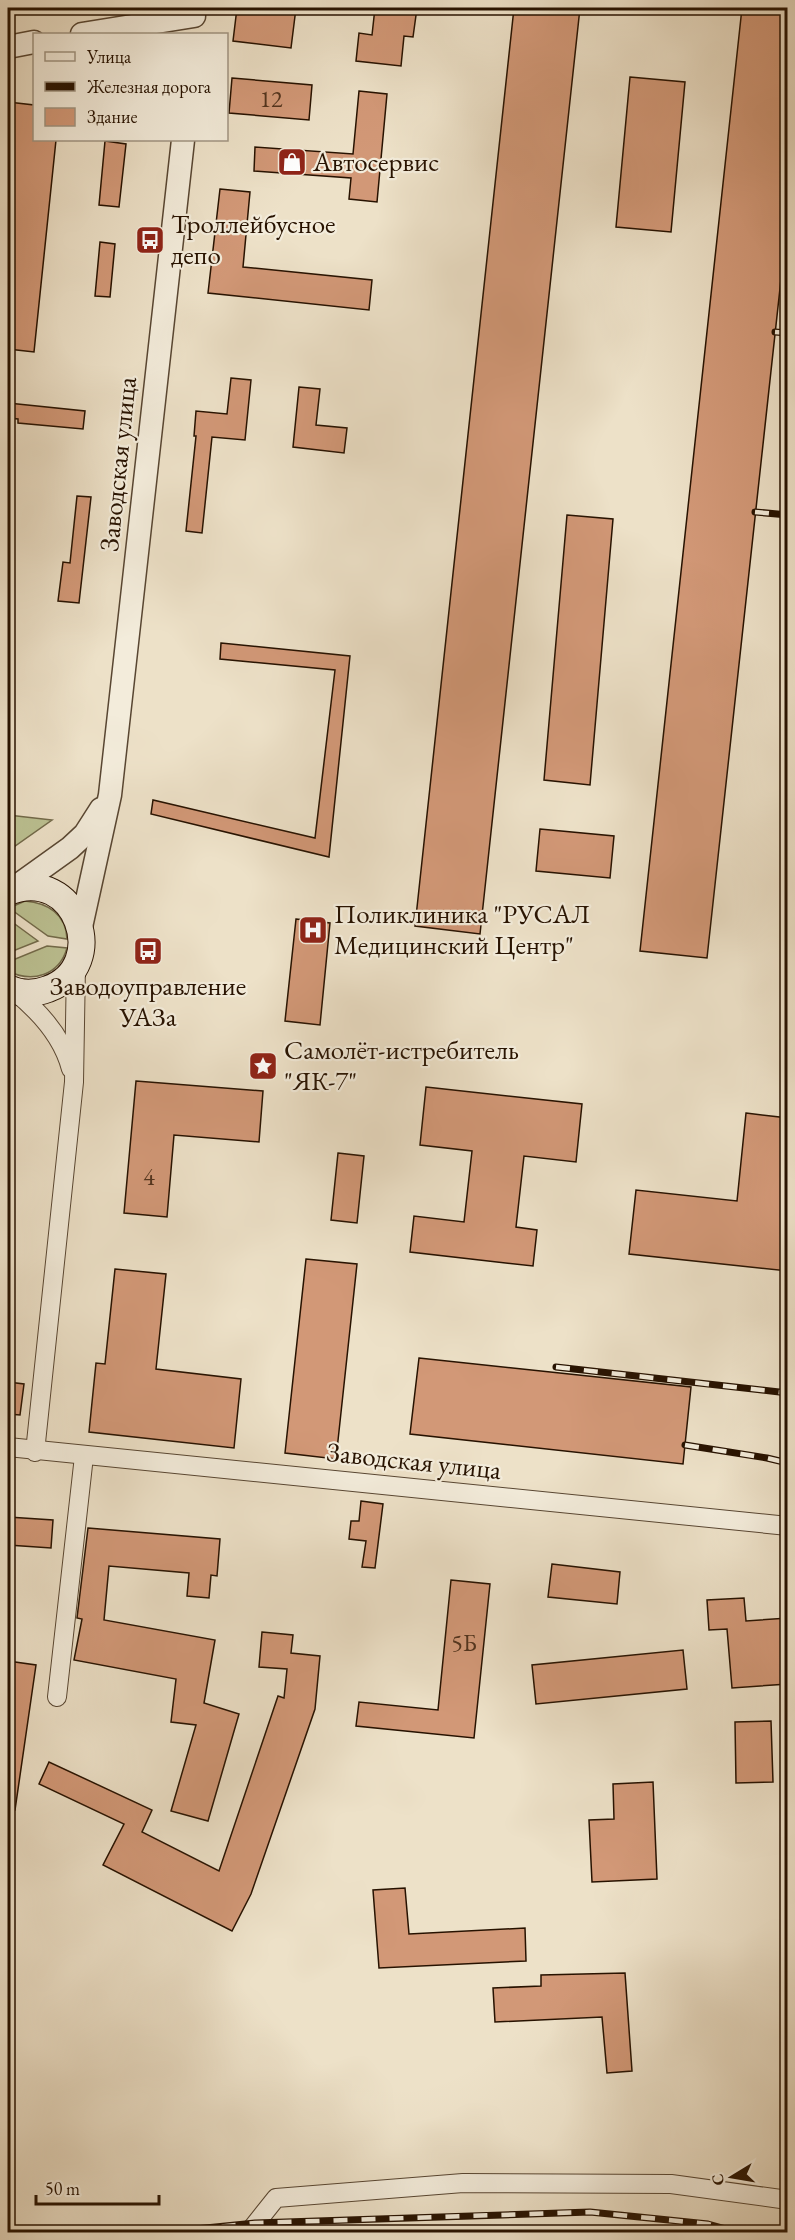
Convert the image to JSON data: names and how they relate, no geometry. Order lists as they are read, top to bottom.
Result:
{
  "streets": {
    "street": ["Заводская улица"]
  },
  "places": {
    "shop": ["Автосервис"],
    "bus stop": ["Троллейбусное депо", "Заводоуправление УАЗа"],
    "hospital": ["Поликлиника \"РУСАЛ Медицинский Центр\""],
    "place": ["Самолёт-истребитель \"ЯК-7\""]
  },
  "house_numbers": ["12", "4", "5Б"],
  "legend": ["Улица", "Железная дорога", "Здание"],
  "scale_bar": "50 m",
  "north": "left"
}
